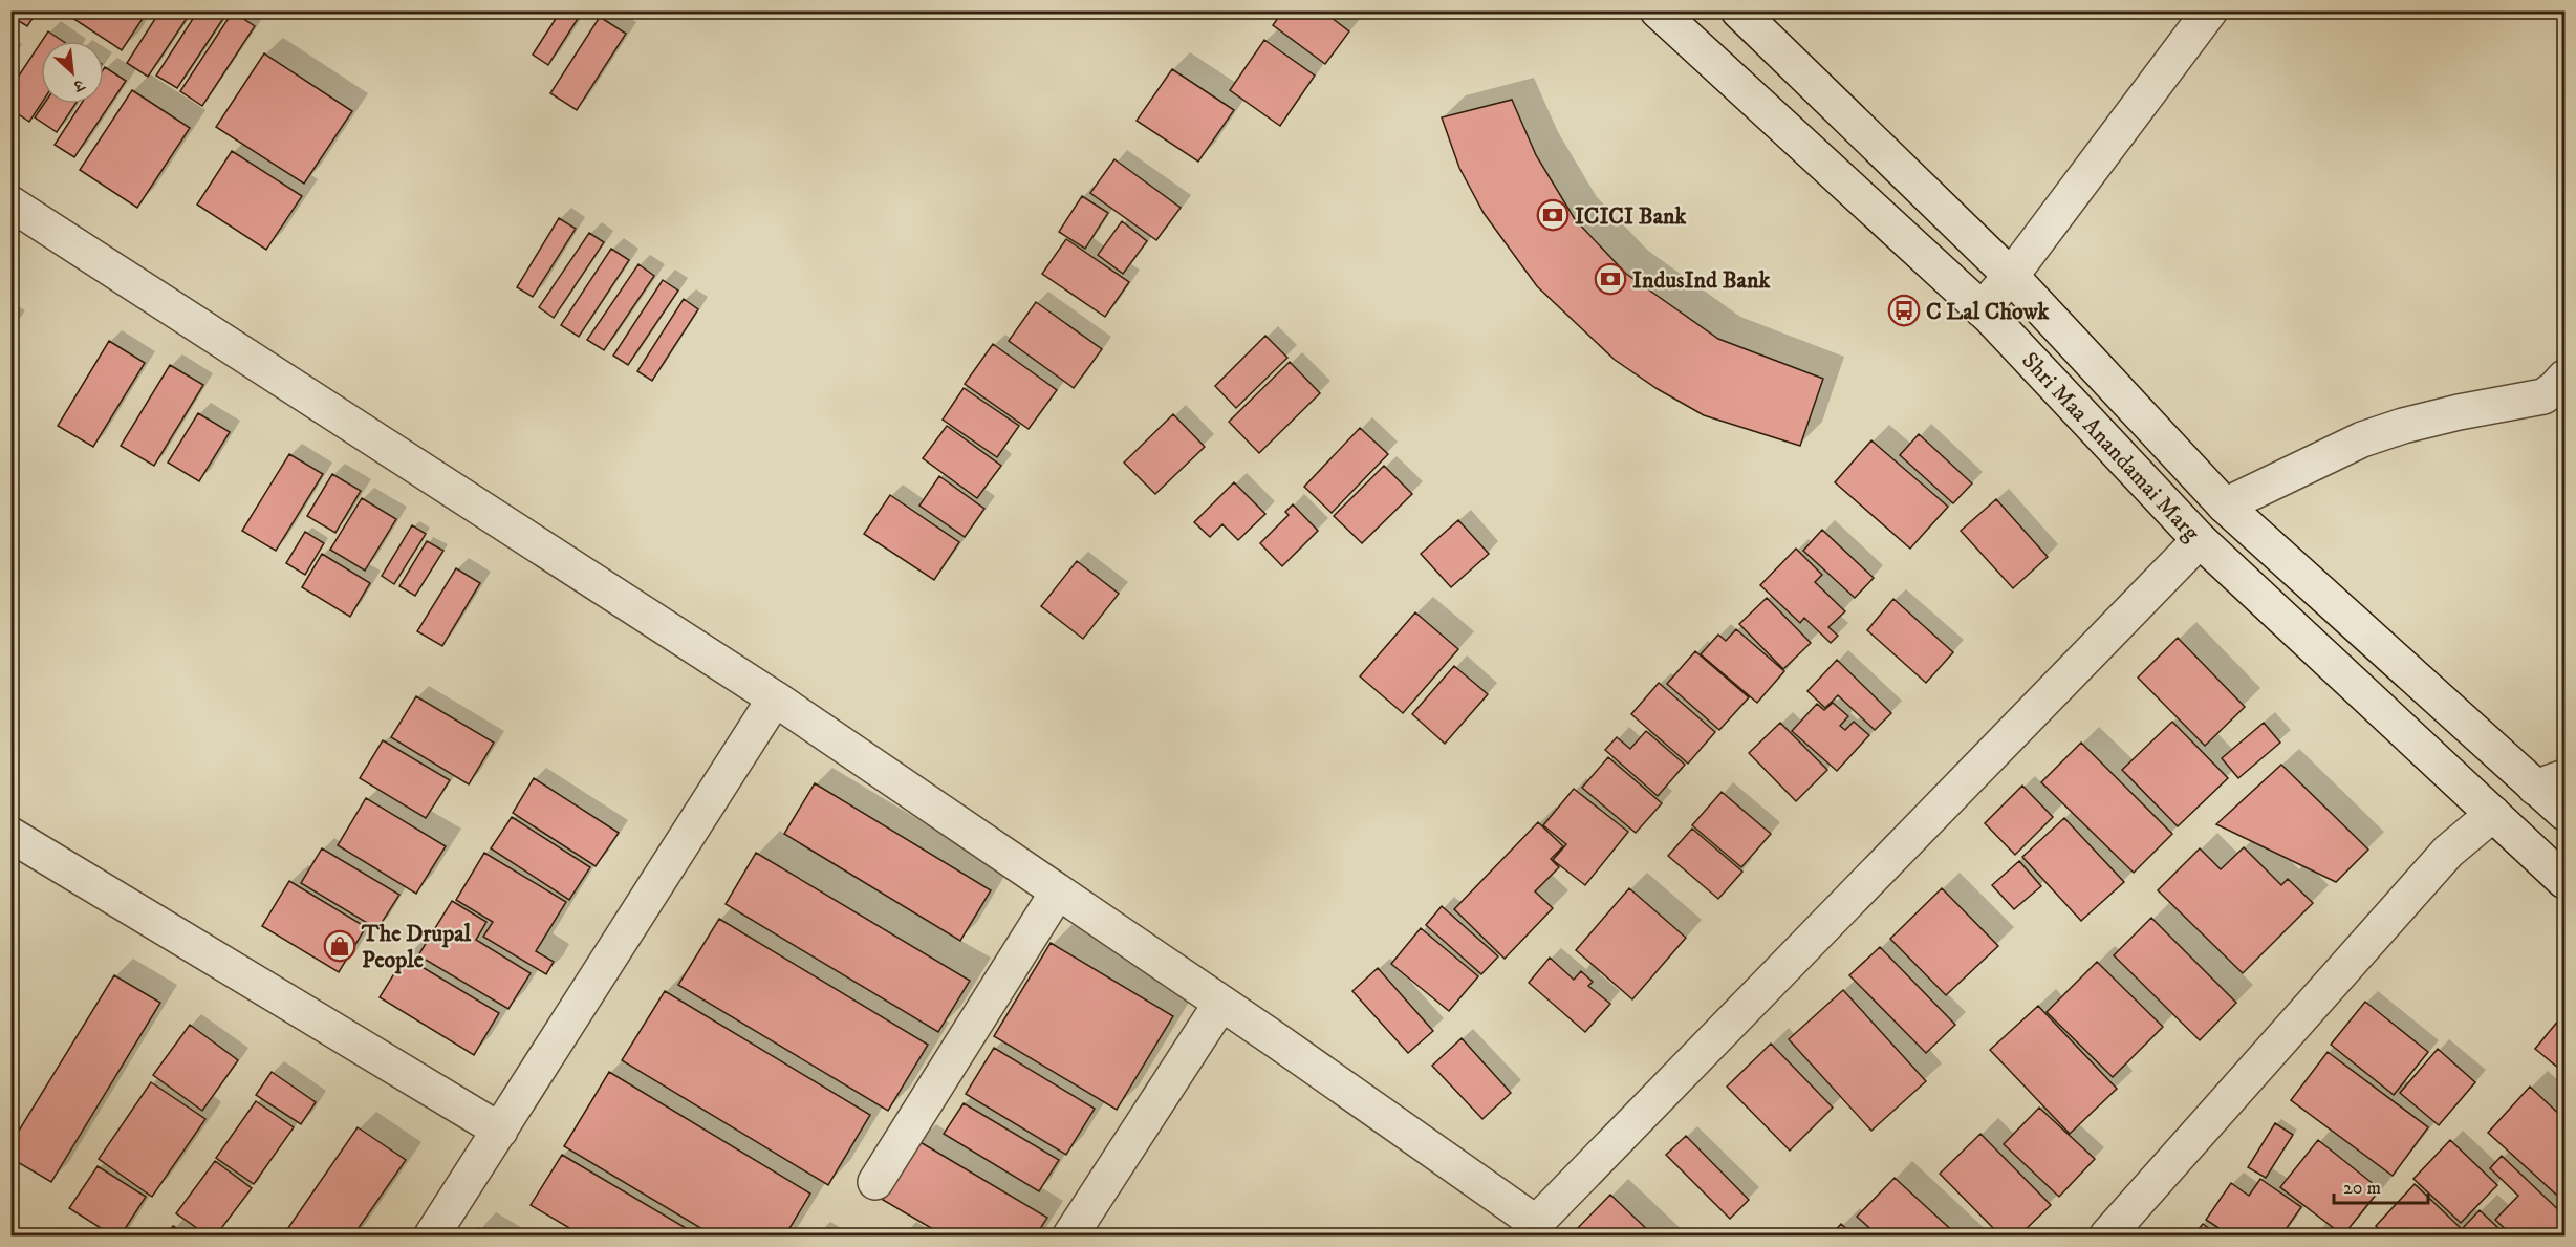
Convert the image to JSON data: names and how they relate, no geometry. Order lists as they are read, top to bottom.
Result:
{
  "streets": {
    "street": ["Shri Maa Anandamai Marg"]
  },
  "places": {
    "bank": ["ICICI Bank", "IndusInd Bank"],
    "bus stop": ["C Lal Chowk"],
    "shop": ["The Drupal People"]
  },
  "scale_bar": "20 m",
  "north": "bottom right"
}
